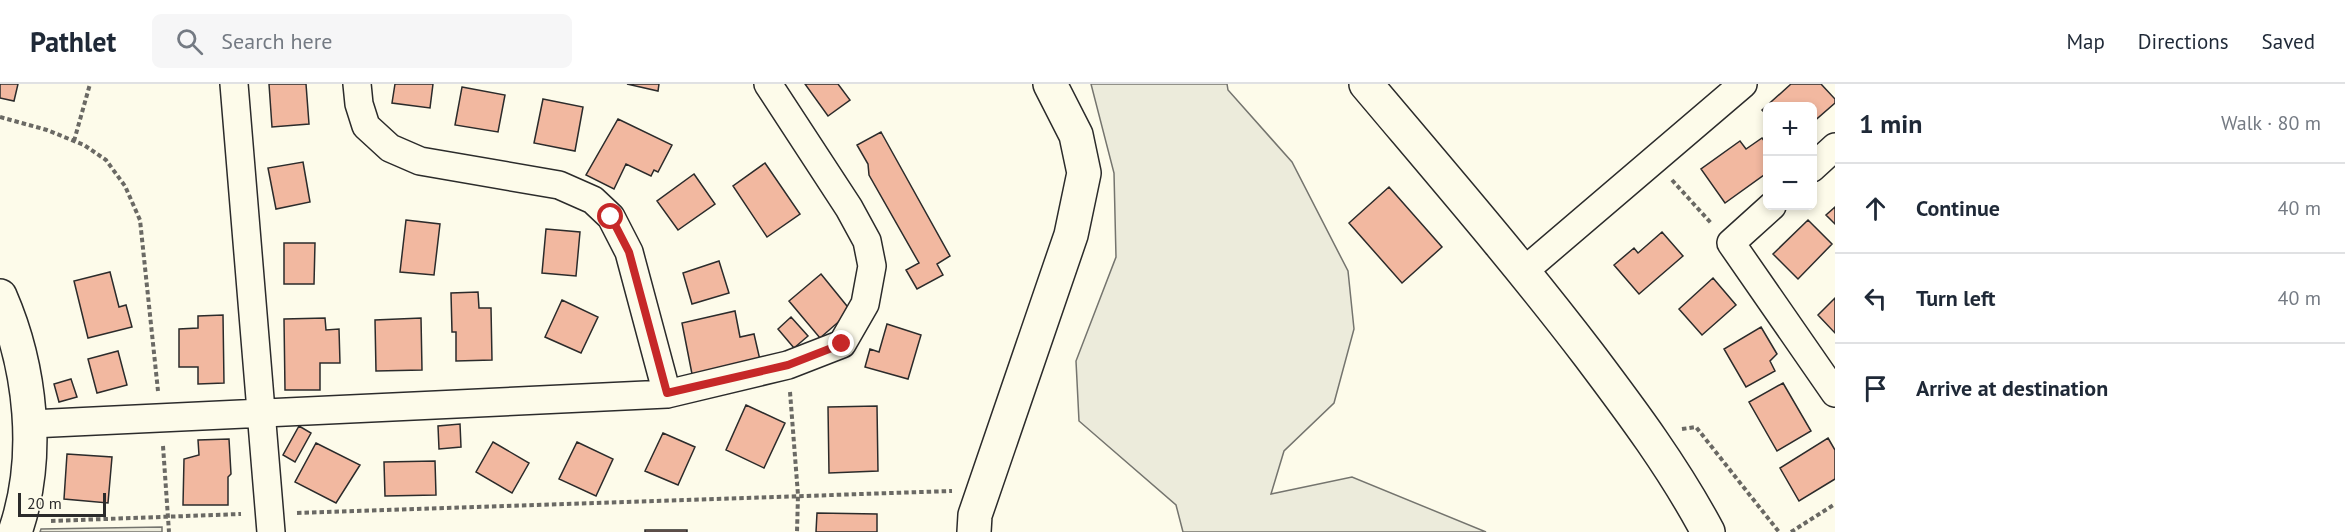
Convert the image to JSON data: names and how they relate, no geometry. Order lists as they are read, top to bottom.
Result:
{
  "scale_bar": "20 m",
  "page": {
    "header": "Pathlet",
    "search": "Search here",
    "nav": ["Map", "Directions", "Saved"],
    "heading": ["1 min", "Walk · 80 m"],
    "map_buttons": ["+", "−"],
    "list": [
      ["Continue", "40 m"],
      ["Turn left", "40 m"],
      "Arrive at destination"
    ],
    "scale": "20 m"
  }
}
